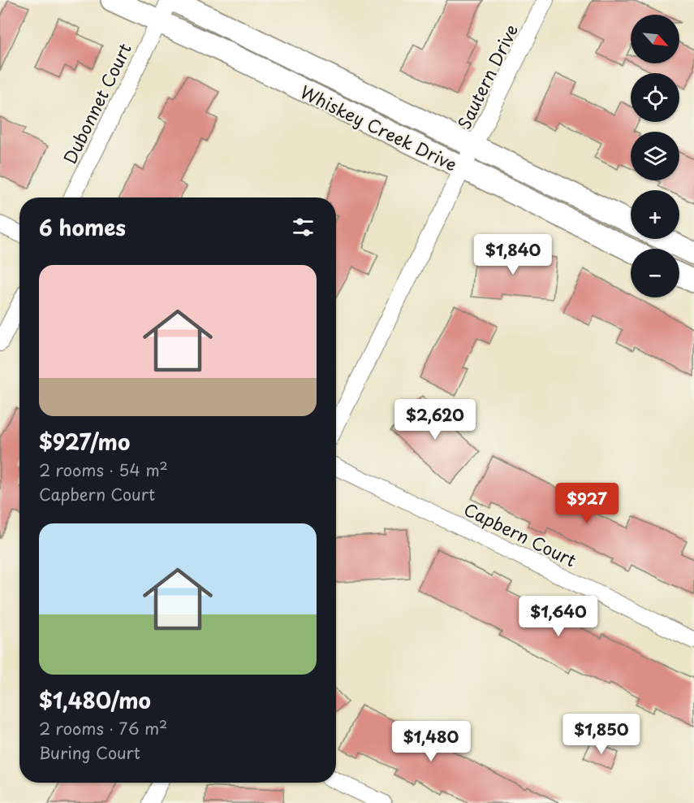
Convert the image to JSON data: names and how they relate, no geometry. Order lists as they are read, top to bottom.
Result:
{
  "streets": {
    "street": [
      "Sautern Drive",
      "Dubonnet Court",
      "Whiskey Creek Drive",
      "Capbern Court"
    ]
  },
  "crossings": [
    ["Sautern Drive", "Whiskey Creek Drive"],
    ["Dubonnet Court", "Whiskey Creek Drive"]
  ],
  "north": "bottom right",
  "page": {
    "map_buttons": ["+", "−"],
    "heading": "6 homes",
    "price": [
      "$1,840",
      "$2,620",
      "$927",
      "$1,640",
      "$1,850",
      "$1,480"
    ],
    "list": [
      {
        "name": "$927/mo",
        "note": "2 rooms · 54 m² · Capbern Court"
      },
      {
        "name": "$1,480/mo",
        "note": "2 rooms · 76 m² · Buring Court"
      }
    ]
  }
}
